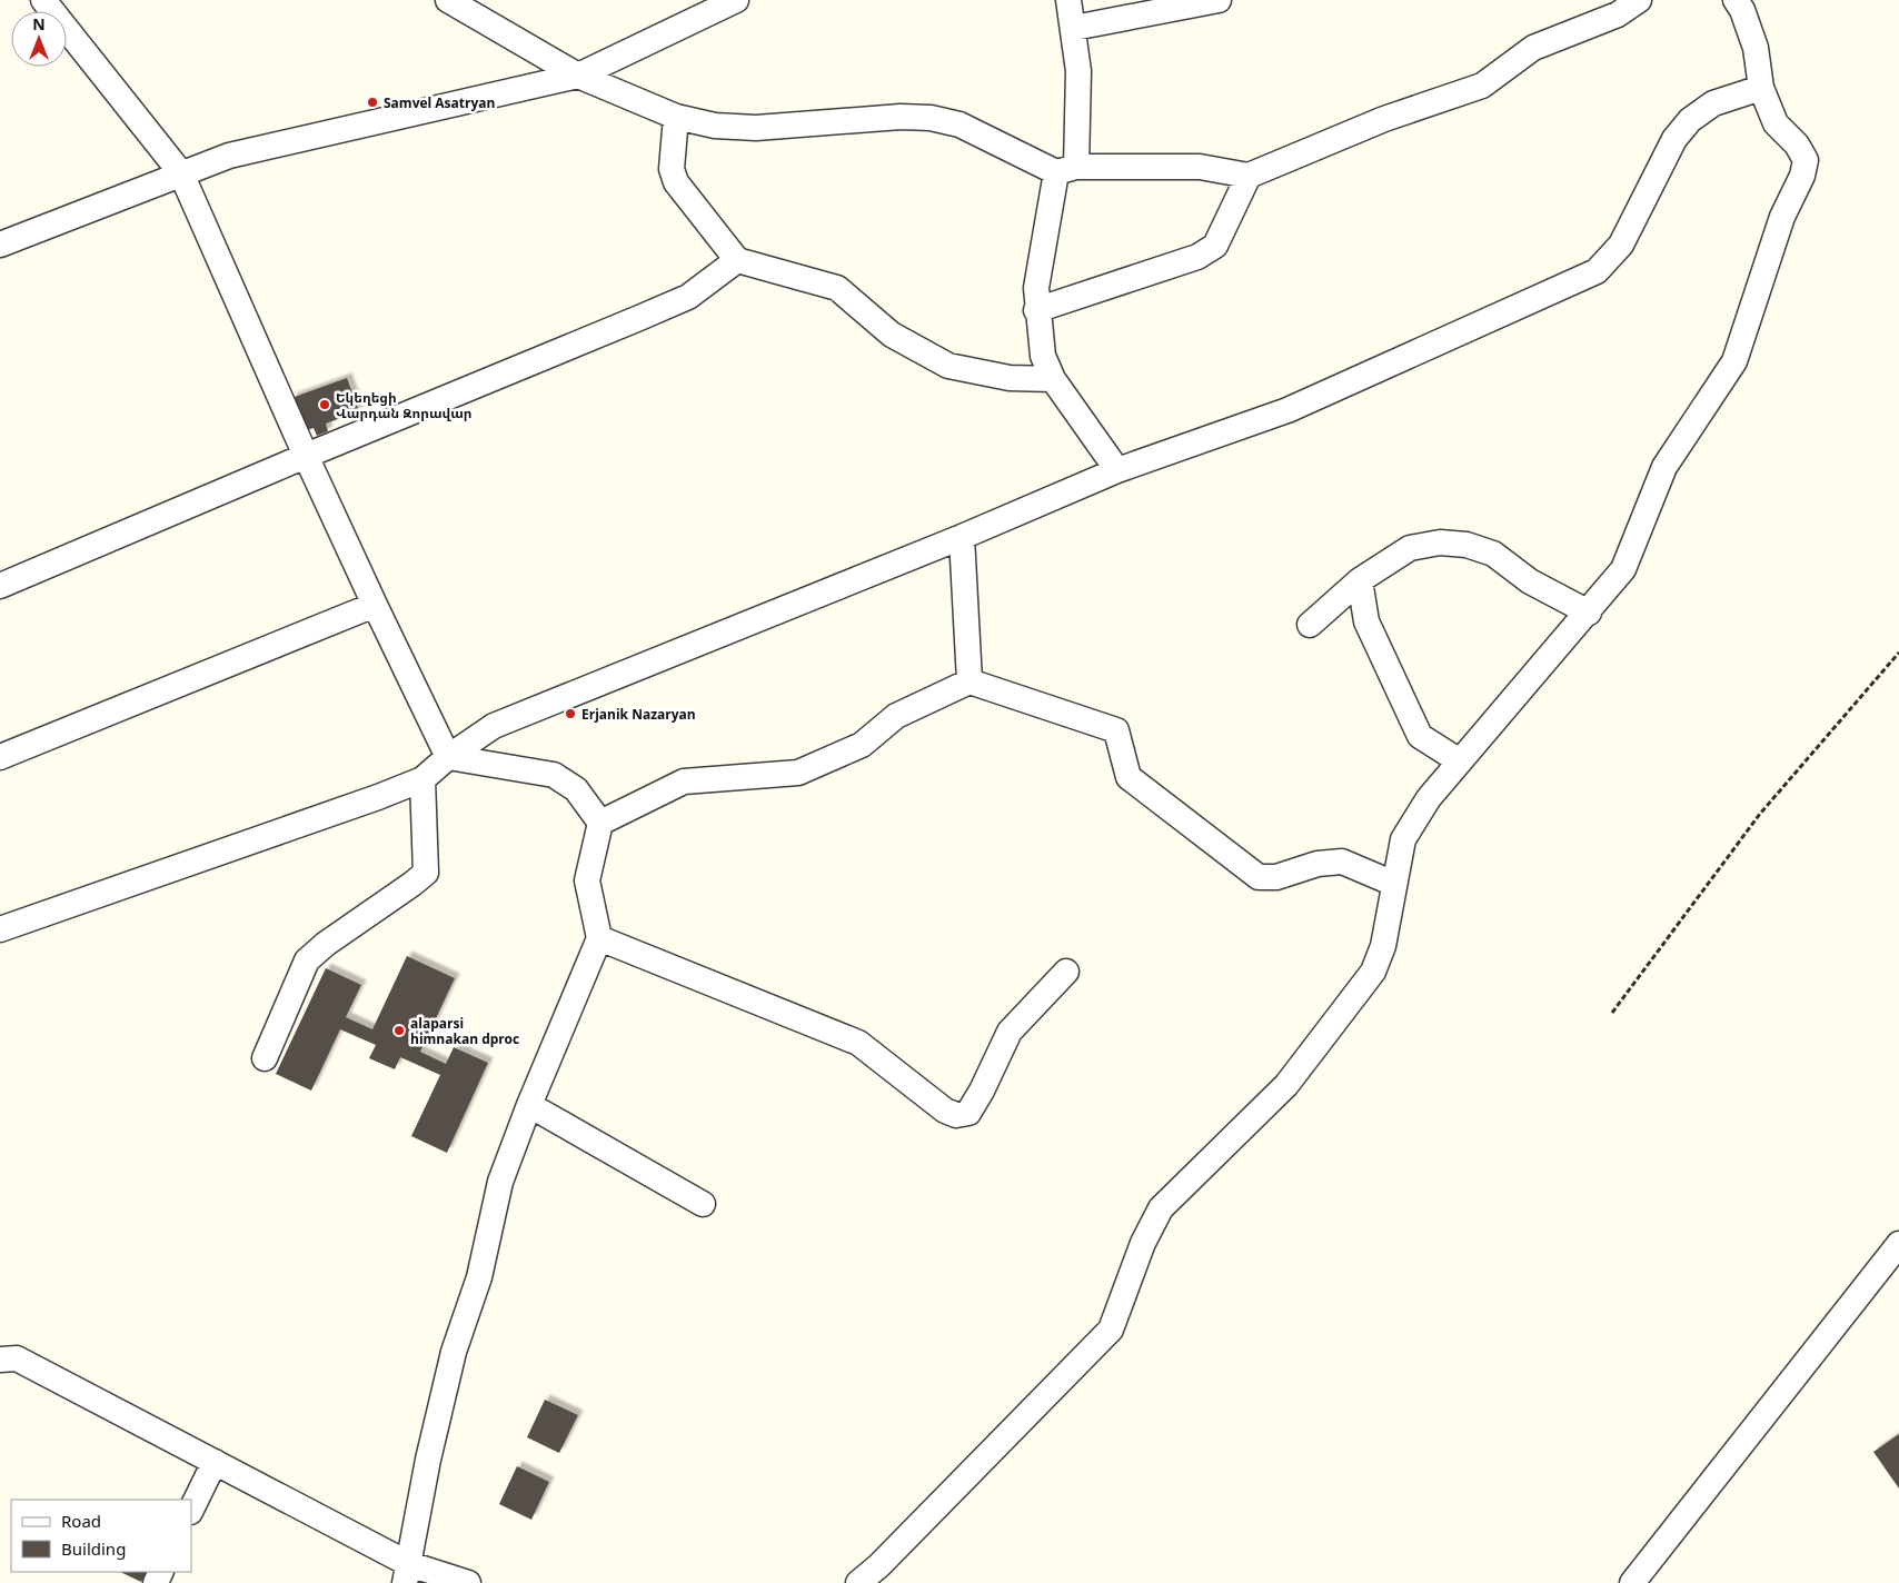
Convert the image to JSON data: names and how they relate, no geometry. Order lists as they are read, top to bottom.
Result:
{
  "places": [
    "Samvel Asatryan",
    "Եկեղեցի Վարդան Զորավար",
    "Erjanik Nazaryan",
    "alaparsi himnakan dproc"
  ],
  "legend": ["Road", "Building"],
  "north": "top"
}
